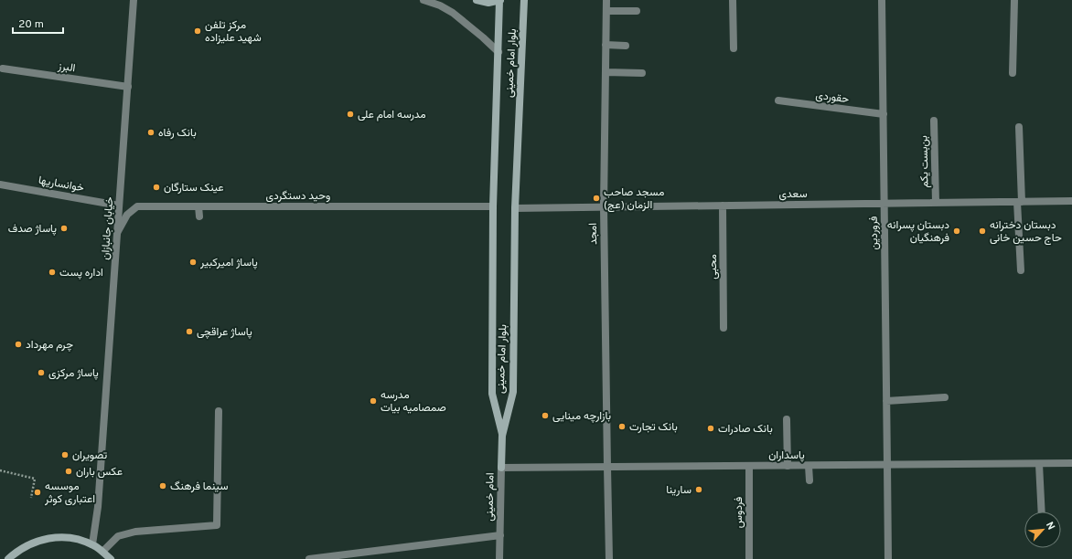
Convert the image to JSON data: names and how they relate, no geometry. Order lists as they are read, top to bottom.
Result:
{
  "streets": {
    "main road": ["بلوار امام خمینی", "امام خمینی"],
    "street": [
      "البرز",
      "حقوردی",
      "بن‌بست یکم",
      "خوانساریها",
      "سعدی",
      "وحید دستگردی",
      "خیابان جانبازان",
      "فروردین",
      "امجد",
      "محبی",
      "پاسداران",
      "فردوس"
    ]
  },
  "crossings": [
    ["بلوار امام خمینی", "سعدی"],
    ["بلوار امام خمینی", "وحید دستگردی"],
    ["بلوار امام خمینی", "امام خمینی"],
    ["البرز", "خیابان جانبازان"],
    ["حقوردی", "فروردین"],
    ["بن‌بست یکم", "سعدی"],
    ["خوانساریها", "خیابان جانبازان"],
    ["سعدی", "فروردین"],
    ["سعدی", "امجد"],
    ["سعدی", "محبی"],
    ["وحید دستگردی", "خیابان جانبازان"],
    ["فروردین", "پاسداران"],
    ["امجد", "پاسداران"],
    ["پاسداران", "امام خمینی"],
    ["پاسداران", "فردوس"]
  ],
  "places": [
    "مرکز تلفن شهید علیزاده",
    "مدرسه امام علی",
    "بانک رفاه",
    "عینک ستارگان",
    "مسجد صاحب الزمان (عج)",
    "پاساژ صدف",
    "دبستان پسرانه فرهنگیان",
    "دبستان دخترانه حاج حسین خانی",
    "پاساژ امیرکبیر",
    "اداره پست",
    "پاساژ عراقچی",
    "چرم مهرداد",
    "پاساژ مرکزی",
    "مدرسه صمصامیه بیات",
    "بازارچه مینایی",
    "بانک تجارت",
    "بانک صادرات",
    "تصویران",
    "عکس باران",
    "سینما فرهنگ",
    "سارینا",
    "موسسه اعتباری کوثر"
  ],
  "scale_bar": "20 m",
  "north": "top right"
}
